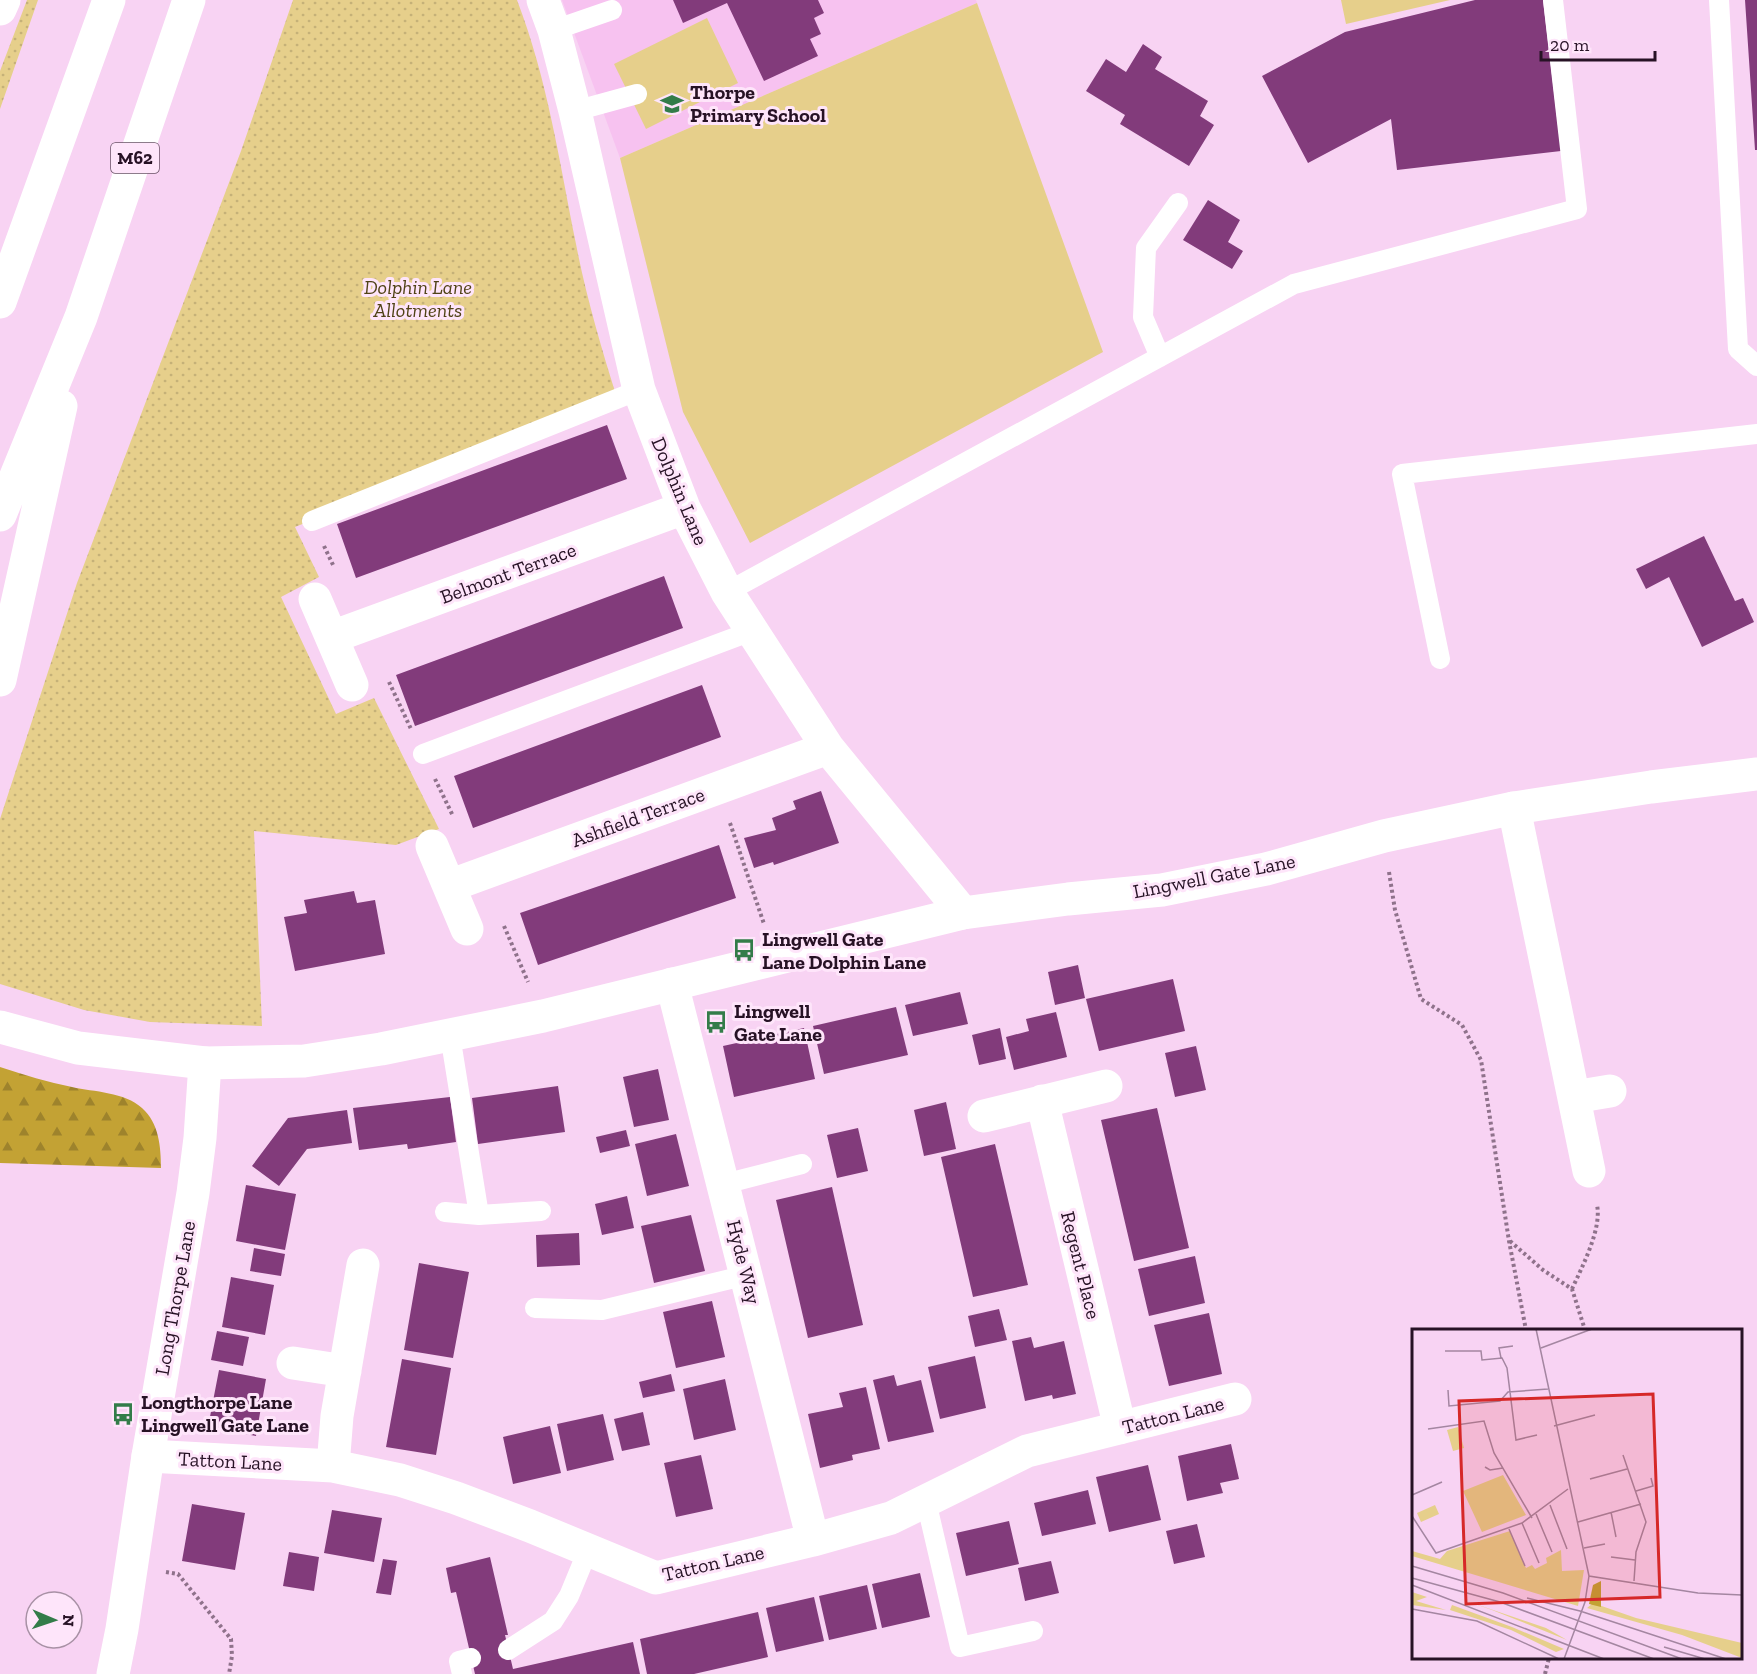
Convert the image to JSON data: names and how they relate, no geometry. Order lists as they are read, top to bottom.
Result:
{
  "streets": {
    "main road": [
      "M62",
      "Dolphin Lane",
      "Belmont Terrace",
      "Ashfield Terrace",
      "Lingwell Gate Lane",
      "Hyde Way",
      "Regent Place",
      "Long Thorpe Lane",
      "Tatton Lane"
    ]
  },
  "crossings": [
    ["Dolphin Lane", "Belmont Terrace"],
    ["Dolphin Lane", "Ashfield Terrace"],
    ["Dolphin Lane", "Lingwell Gate Lane"],
    ["Lingwell Gate Lane", "Hyde Way"],
    ["Lingwell Gate Lane", "Long Thorpe Lane"],
    ["Hyde Way", "Tatton Lane"],
    ["Regent Place", "Tatton Lane"],
    ["Long Thorpe Lane", "Tatton Lane"]
  ],
  "parks": ["Dolphin Lane Allotments"],
  "places": {
    "school or university": ["Thorpe Primary School"],
    "bus stop": ["Lingwell Gate Lane Dolphin Lane", "Lingwell Gate Lane", "Longthorpe Lane Lingwell Gate Lane"]
  },
  "scale_bar": "20 m",
  "north": "right"
}
